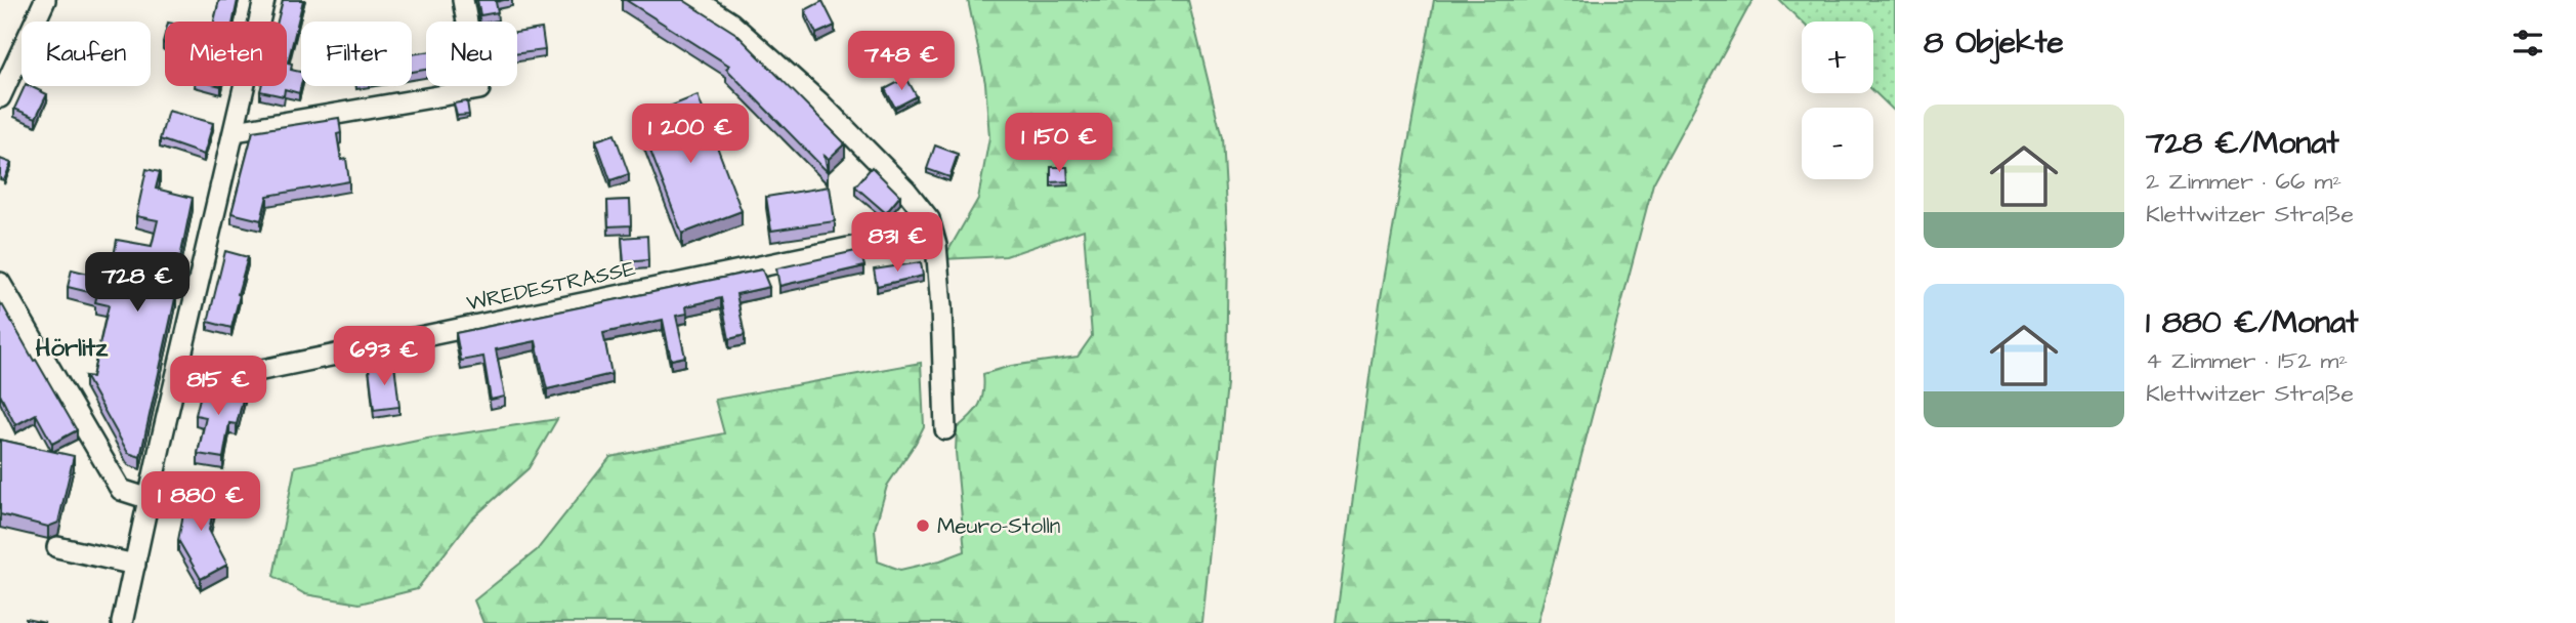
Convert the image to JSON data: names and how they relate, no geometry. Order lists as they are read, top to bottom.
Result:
{
  "streets": {
    "street": ["WREDESTRASSE"]
  },
  "districts": ["Hörlitz"],
  "places": ["Meuro-Stolln"],
  "page": {
    "heading": "8 Objekte",
    "map_buttons": ["+", "−"],
    "chip": [
      "Kaufen",
      "Mieten",
      "Filter",
      "Neu"
    ],
    "price": [
      "748 €",
      "1 200 €",
      "1 150 €",
      "831 €",
      "728 €",
      "693 €",
      "815 €",
      "1 880 €"
    ],
    "list": [
      {
        "name": "728 €/Monat",
        "note": "2 Zimmer · 66 m² · Klettwitzer Straße"
      },
      {
        "name": "1 880 €/Monat",
        "note": "4 Zimmer · 152 m² · Klettwitzer Straße"
      }
    ]
  }
}
